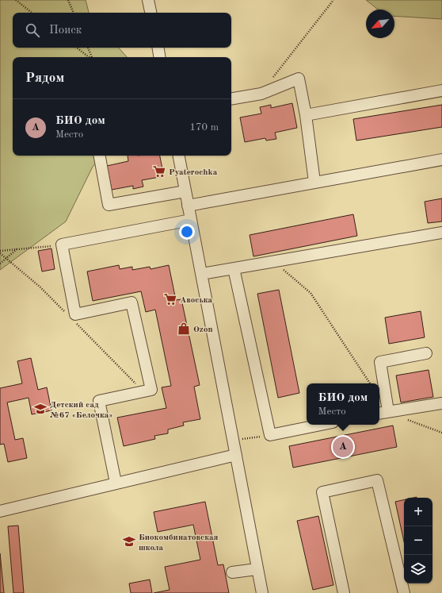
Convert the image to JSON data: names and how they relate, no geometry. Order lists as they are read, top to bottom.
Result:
{
  "places": {
    "supermarket": ["Pyaterochka", "Авоська"],
    "shop": ["Ozon"],
    "school or university": ["Детский сад №67 «Белочка»", "Биокомбинатовская школа"]
  },
  "north": "bottom left",
  "page": {
    "search": "Поиск",
    "heading": "Рядом",
    "list": [
      {
        "mark": "A",
        "name": "БИО дом",
        "note": "Место",
        "value": "170 m"
      }
    ],
    "popup": ["БИО дом", "Место"],
    "pins": "A",
    "map_buttons": ["+", "−"]
  }
}
